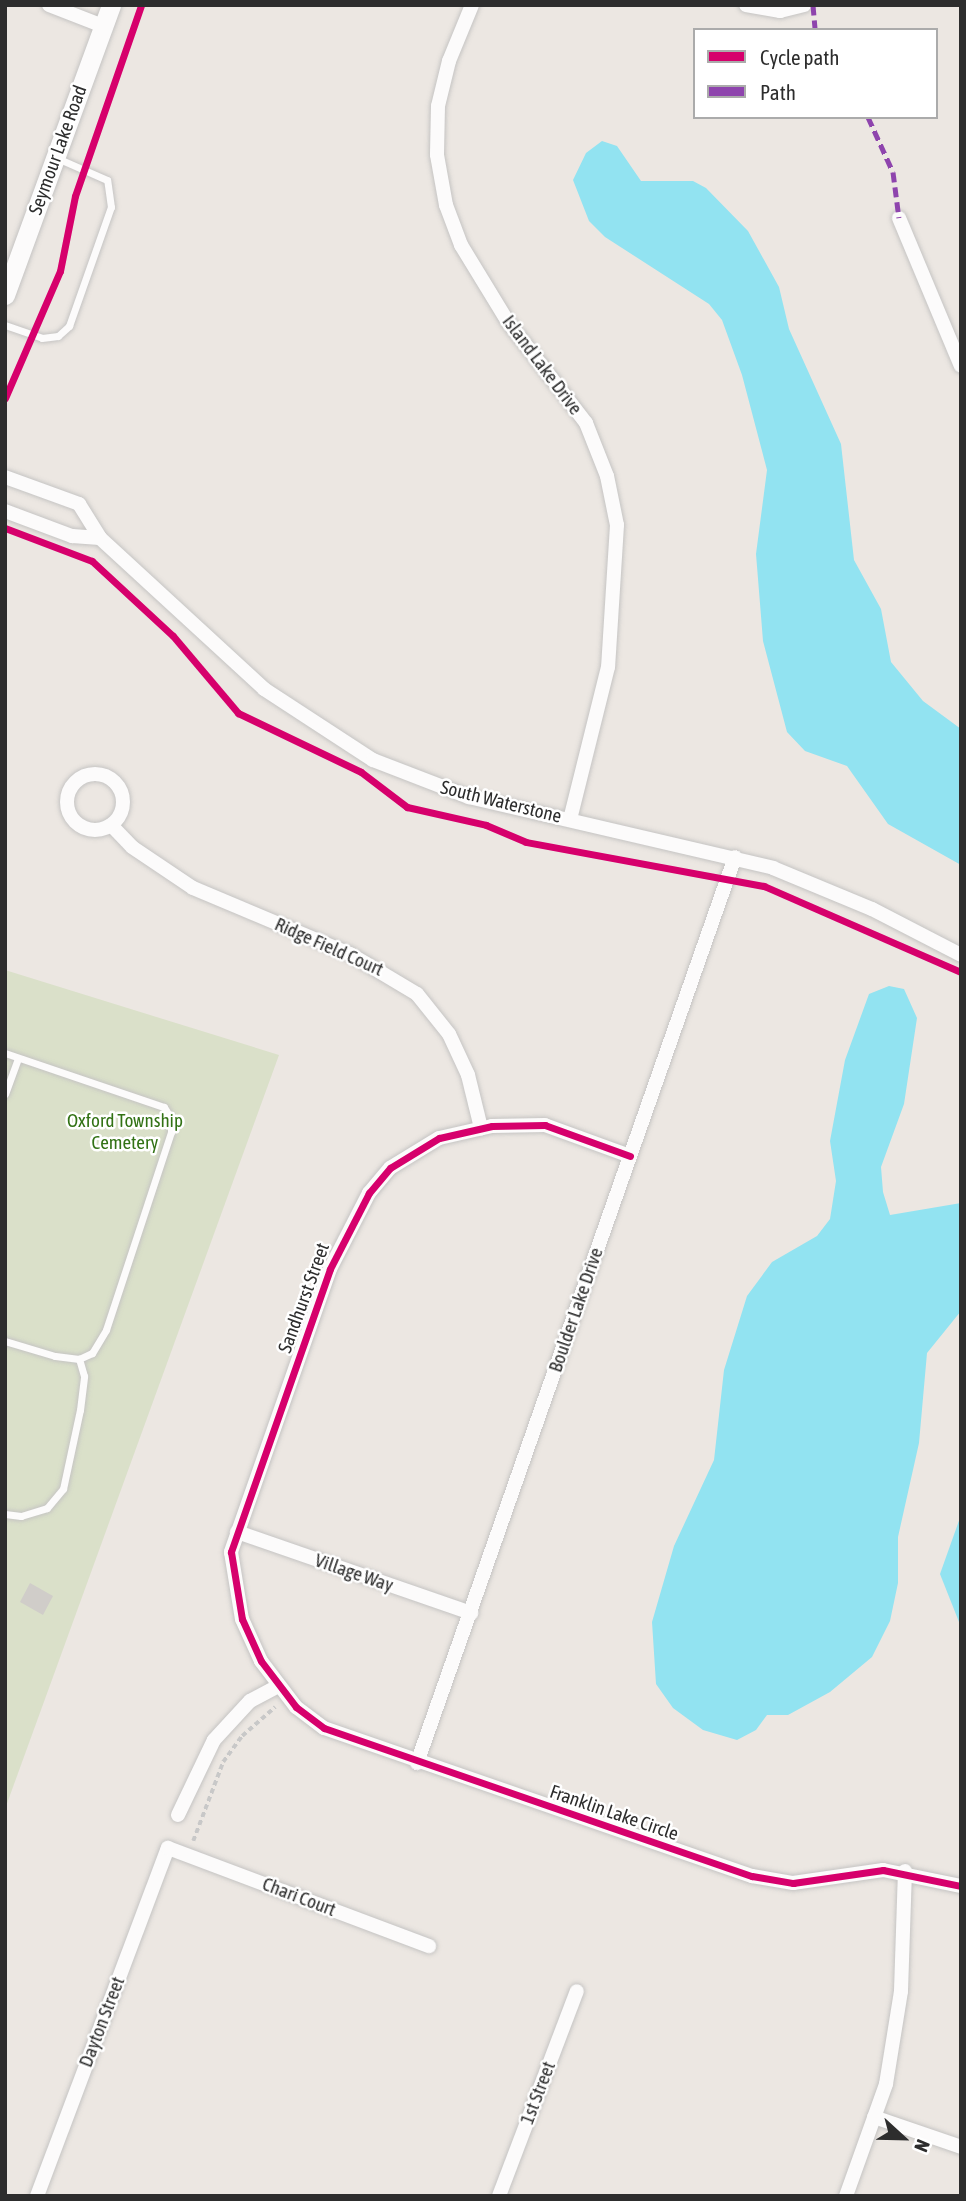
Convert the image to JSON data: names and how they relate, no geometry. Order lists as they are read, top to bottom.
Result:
{
  "streets": {
    "street": [
      "Seymour Lake Road",
      "Island Lake Drive",
      "South Waterstone",
      "Ridge Field Court",
      "Sandhurst Street",
      "Boulder Lake Drive",
      "Village Way",
      "Franklin Lake Circle",
      "Chari Court",
      "Dayton Street",
      "1st Street"
    ]
  },
  "crossings": [
    ["Island Lake Drive", "South Waterstone"],
    ["South Waterstone", "Boulder Lake Drive"],
    ["Ridge Field Court", "Sandhurst Street"],
    ["Sandhurst Street", "Boulder Lake Drive"],
    ["Sandhurst Street", "Village Way"],
    ["Sandhurst Street", "Franklin Lake Circle"],
    ["Boulder Lake Drive", "Village Way"],
    ["Boulder Lake Drive", "Franklin Lake Circle"],
    ["Chari Court", "Dayton Street"]
  ],
  "parks": ["Oxford Township Cemetery"],
  "legend": ["Cycle path", "Path"],
  "north": "right"
}
